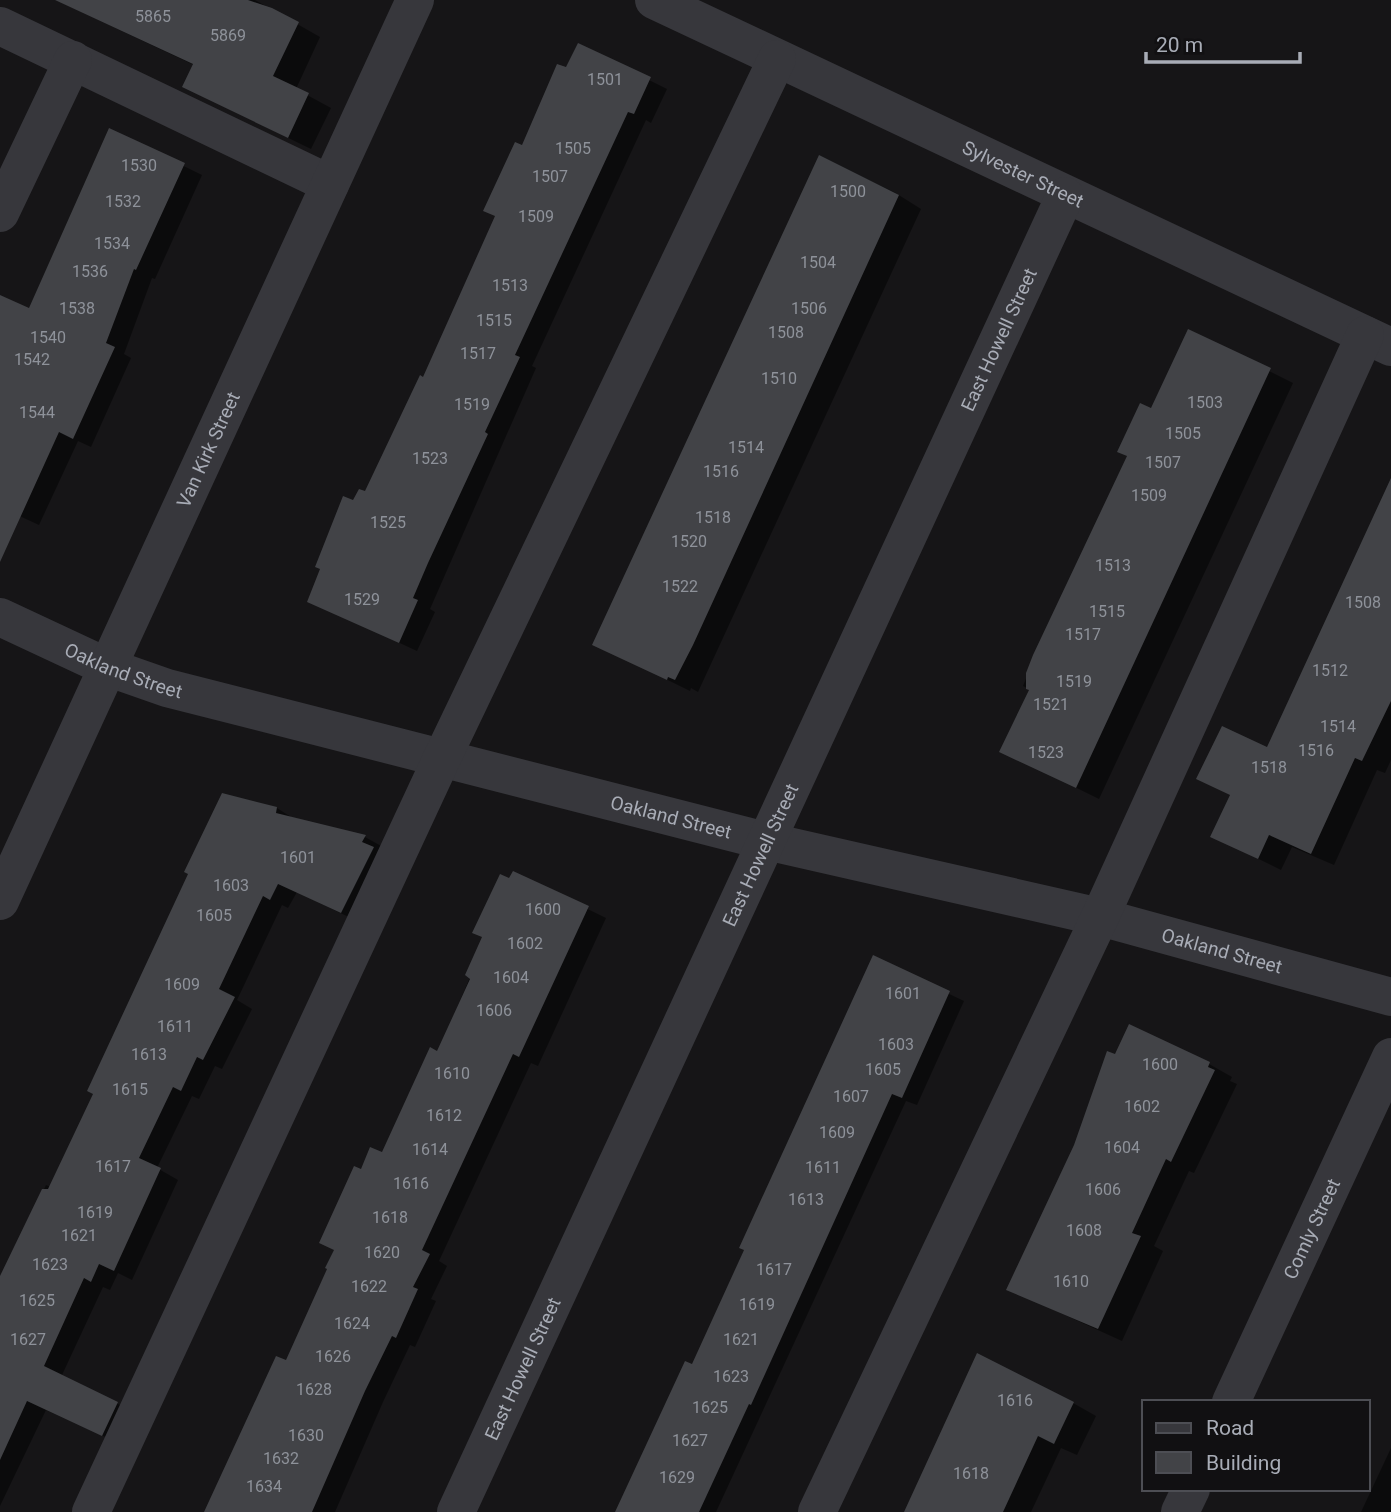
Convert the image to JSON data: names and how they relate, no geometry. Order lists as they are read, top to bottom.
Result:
{
  "streets": {
    "street": [
      "Sylvester Street",
      "East Howell Street",
      "Van Kirk Street",
      "Oakland Street",
      "Comly Street"
    ]
  },
  "crossings": [
    ["Sylvester Street", "East Howell Street"],
    ["East Howell Street", "Oakland Street"],
    ["Van Kirk Street", "Oakland Street"]
  ],
  "house_numbers": [
    "5865",
    "5869",
    "1501",
    "1505",
    "1530",
    "1507",
    "1500",
    "1532",
    "1509",
    "1534",
    "1504",
    "1536",
    "1513",
    "1538",
    "1506",
    "1515",
    "1508",
    "1540",
    "1517",
    "1542",
    "1510",
    "1503",
    "1519",
    "1544",
    "1505",
    "1514",
    "1523",
    "1507",
    "1516",
    "1509",
    "1518",
    "1525",
    "1520",
    "1513",
    "1522",
    "1529",
    "1508",
    "1515",
    "1517",
    "1512",
    "1519",
    "1521",
    "1514",
    "1516",
    "1523",
    "1518",
    "1601",
    "1603",
    "1600",
    "1605",
    "1602",
    "1604",
    "1609",
    "1601",
    "1606",
    "1611",
    "1603",
    "1613",
    "1600",
    "1605",
    "1610",
    "1615",
    "1607",
    "1602",
    "1612",
    "1609",
    "1604",
    "1614",
    "1617",
    "1611",
    "1616",
    "1606",
    "1613",
    "1619",
    "1618",
    "1608",
    "1621",
    "1620",
    "1623",
    "1617",
    "1610",
    "1622",
    "1625",
    "1619",
    "1624",
    "1627",
    "1621",
    "1626",
    "1623",
    "1628",
    "1616",
    "1625",
    "1630",
    "1627",
    "1632",
    "1618",
    "1629",
    "1634"
  ],
  "legend": ["Road", "Building"],
  "scale_bar": "20 m"
}
